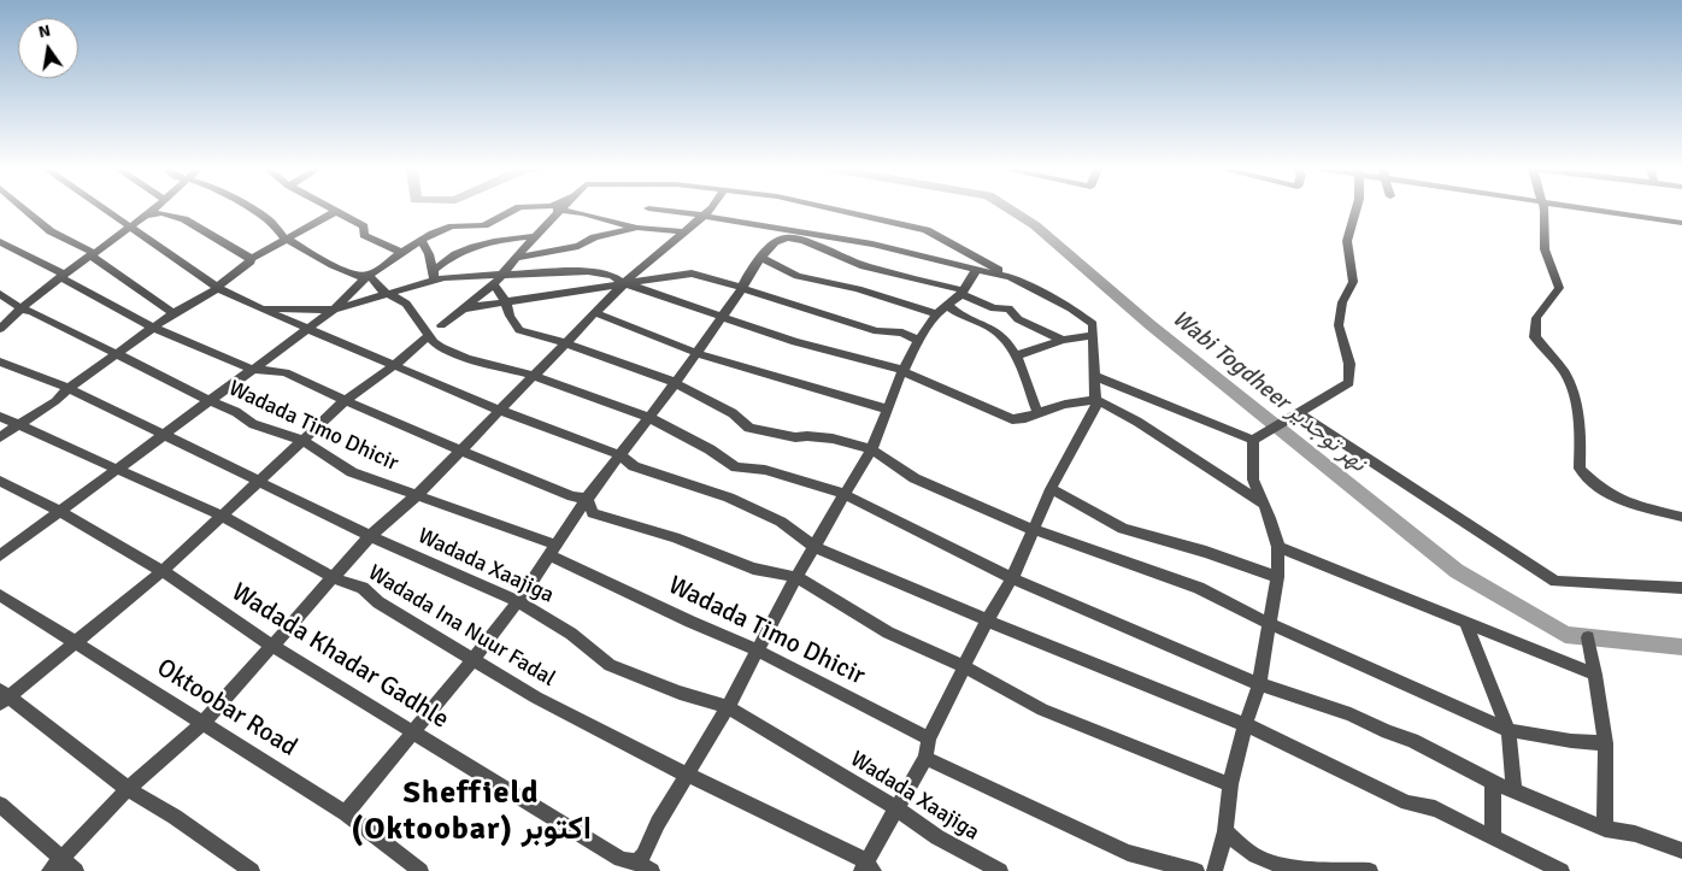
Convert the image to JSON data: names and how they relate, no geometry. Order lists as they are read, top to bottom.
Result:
{
  "streets": {
    "street": [
      "Wadada Timo Dhicir",
      "Wadada Xaajiga",
      "Wadada Ina Nuur Fadal",
      "Wadada Khadar Gadhle",
      "Oktoobar Road"
    ]
  },
  "districts": ["Sheffield (Oktoobar) اكتوبر"],
  "water": ["Wabi Togdheer نهر توجدير"],
  "north": "top"
}
